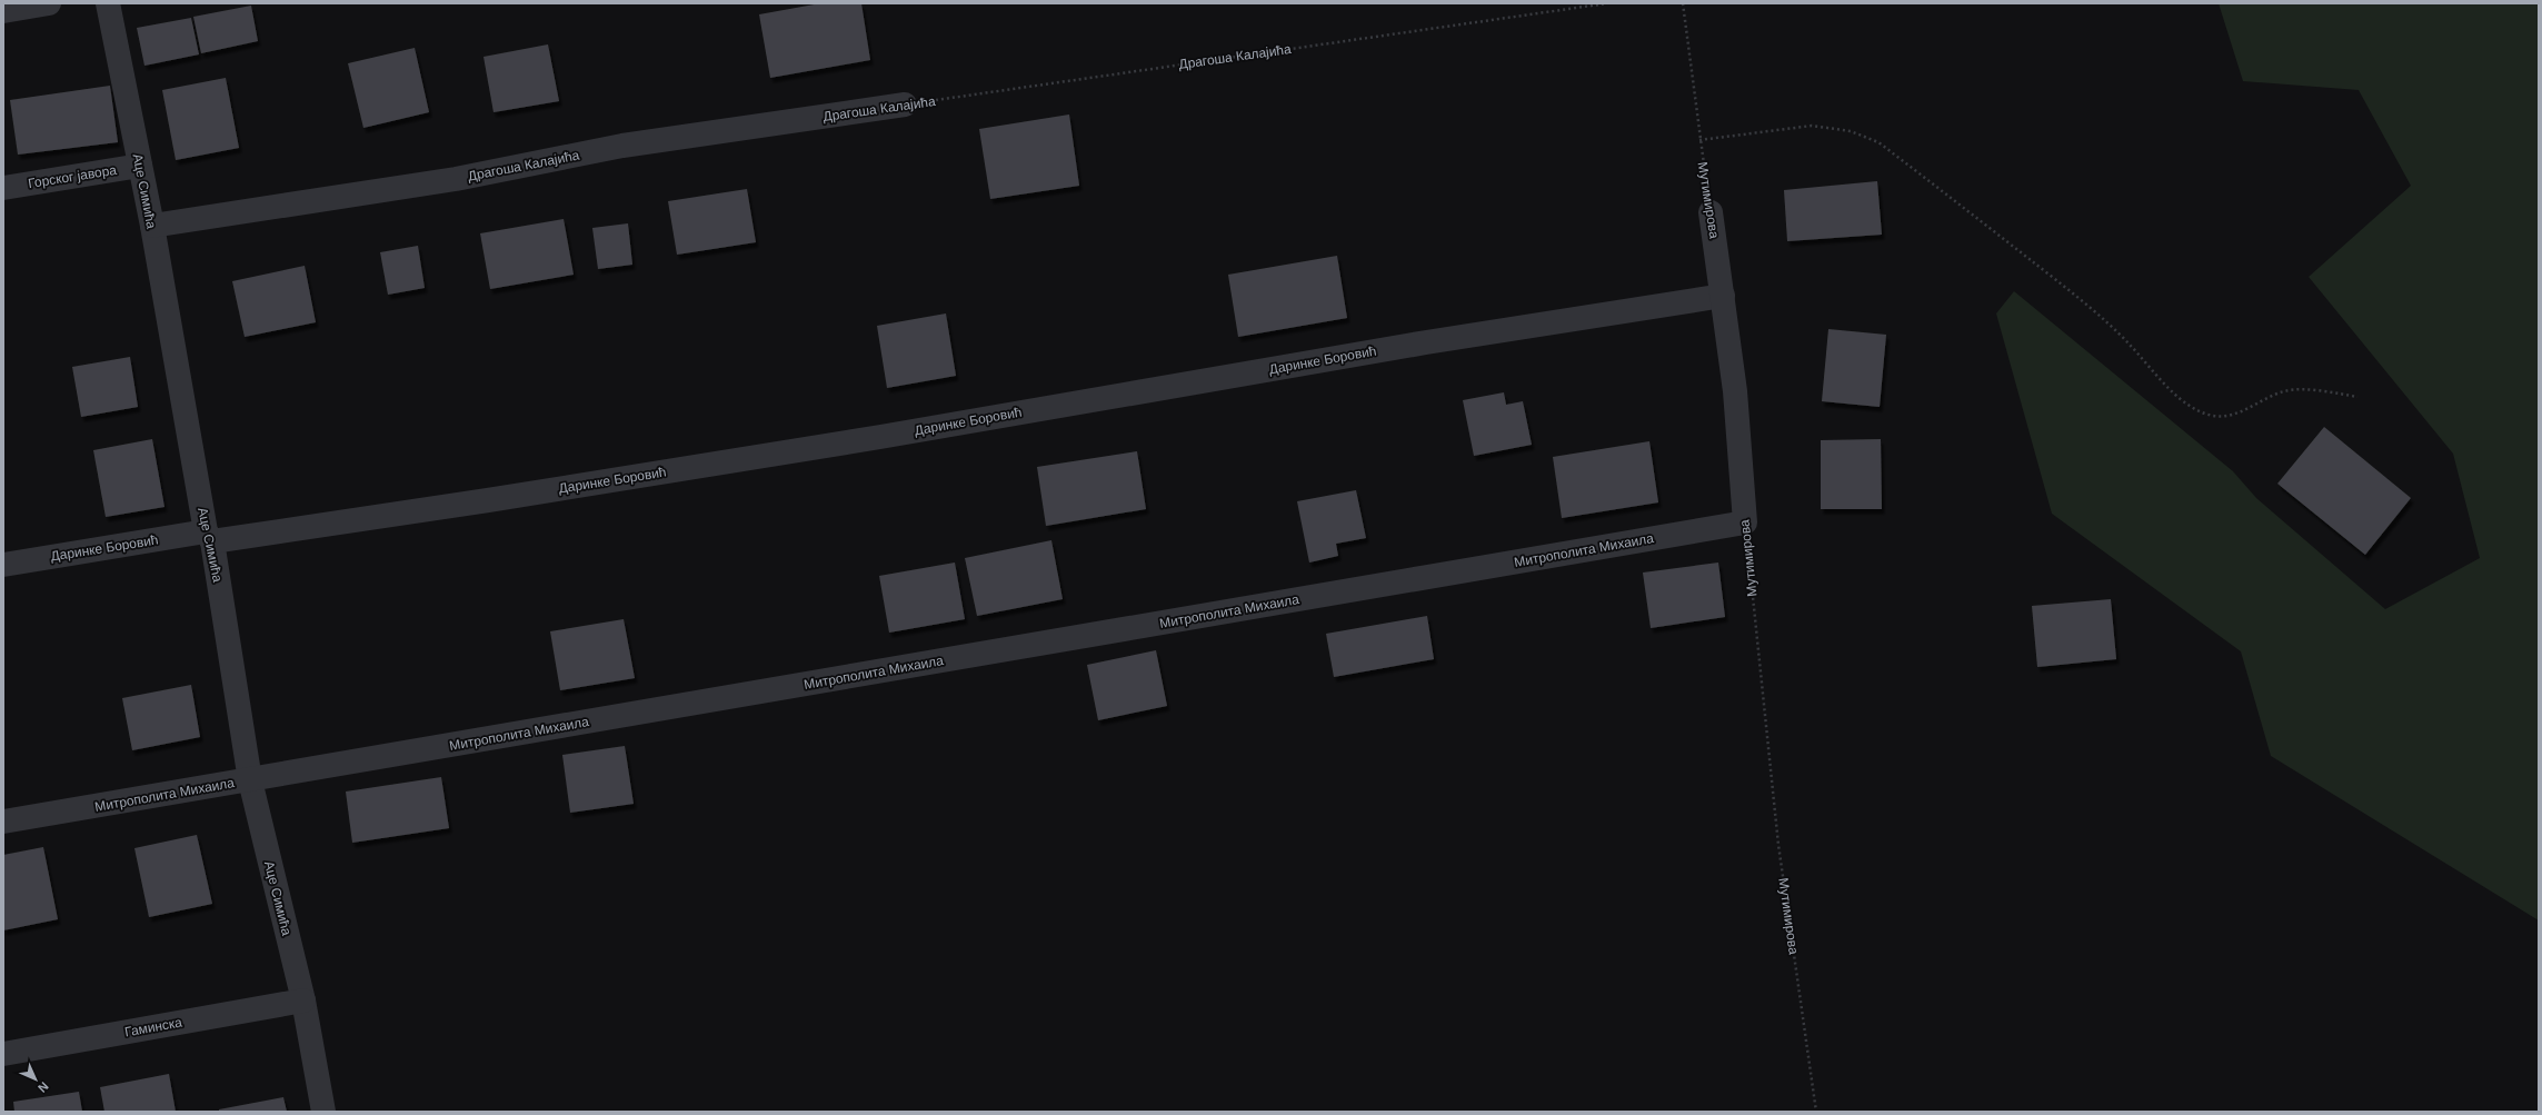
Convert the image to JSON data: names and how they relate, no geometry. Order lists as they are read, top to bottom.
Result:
{
  "streets": {
    "street": [
      "Драгоша Калајића",
      "Горског јавора",
      "Аце Симића",
      "Мутимирова",
      "Даринке Боровић",
      "Митрополита Михаила",
      "Гаминска"
    ]
  },
  "crossings": [
    ["Драгоша Калајића", "Аце Симића"],
    ["Горског јавора", "Аце Симића"],
    ["Аце Симића", "Даринке Боровић"],
    ["Аце Симића", "Митрополита Михаила"],
    ["Аце Симића", "Гаминска"],
    ["Мутимирова", "Даринке Боровић"],
    ["Мутимирова", "Митрополита Михаила"]
  ],
  "north": "bottom right"
}
